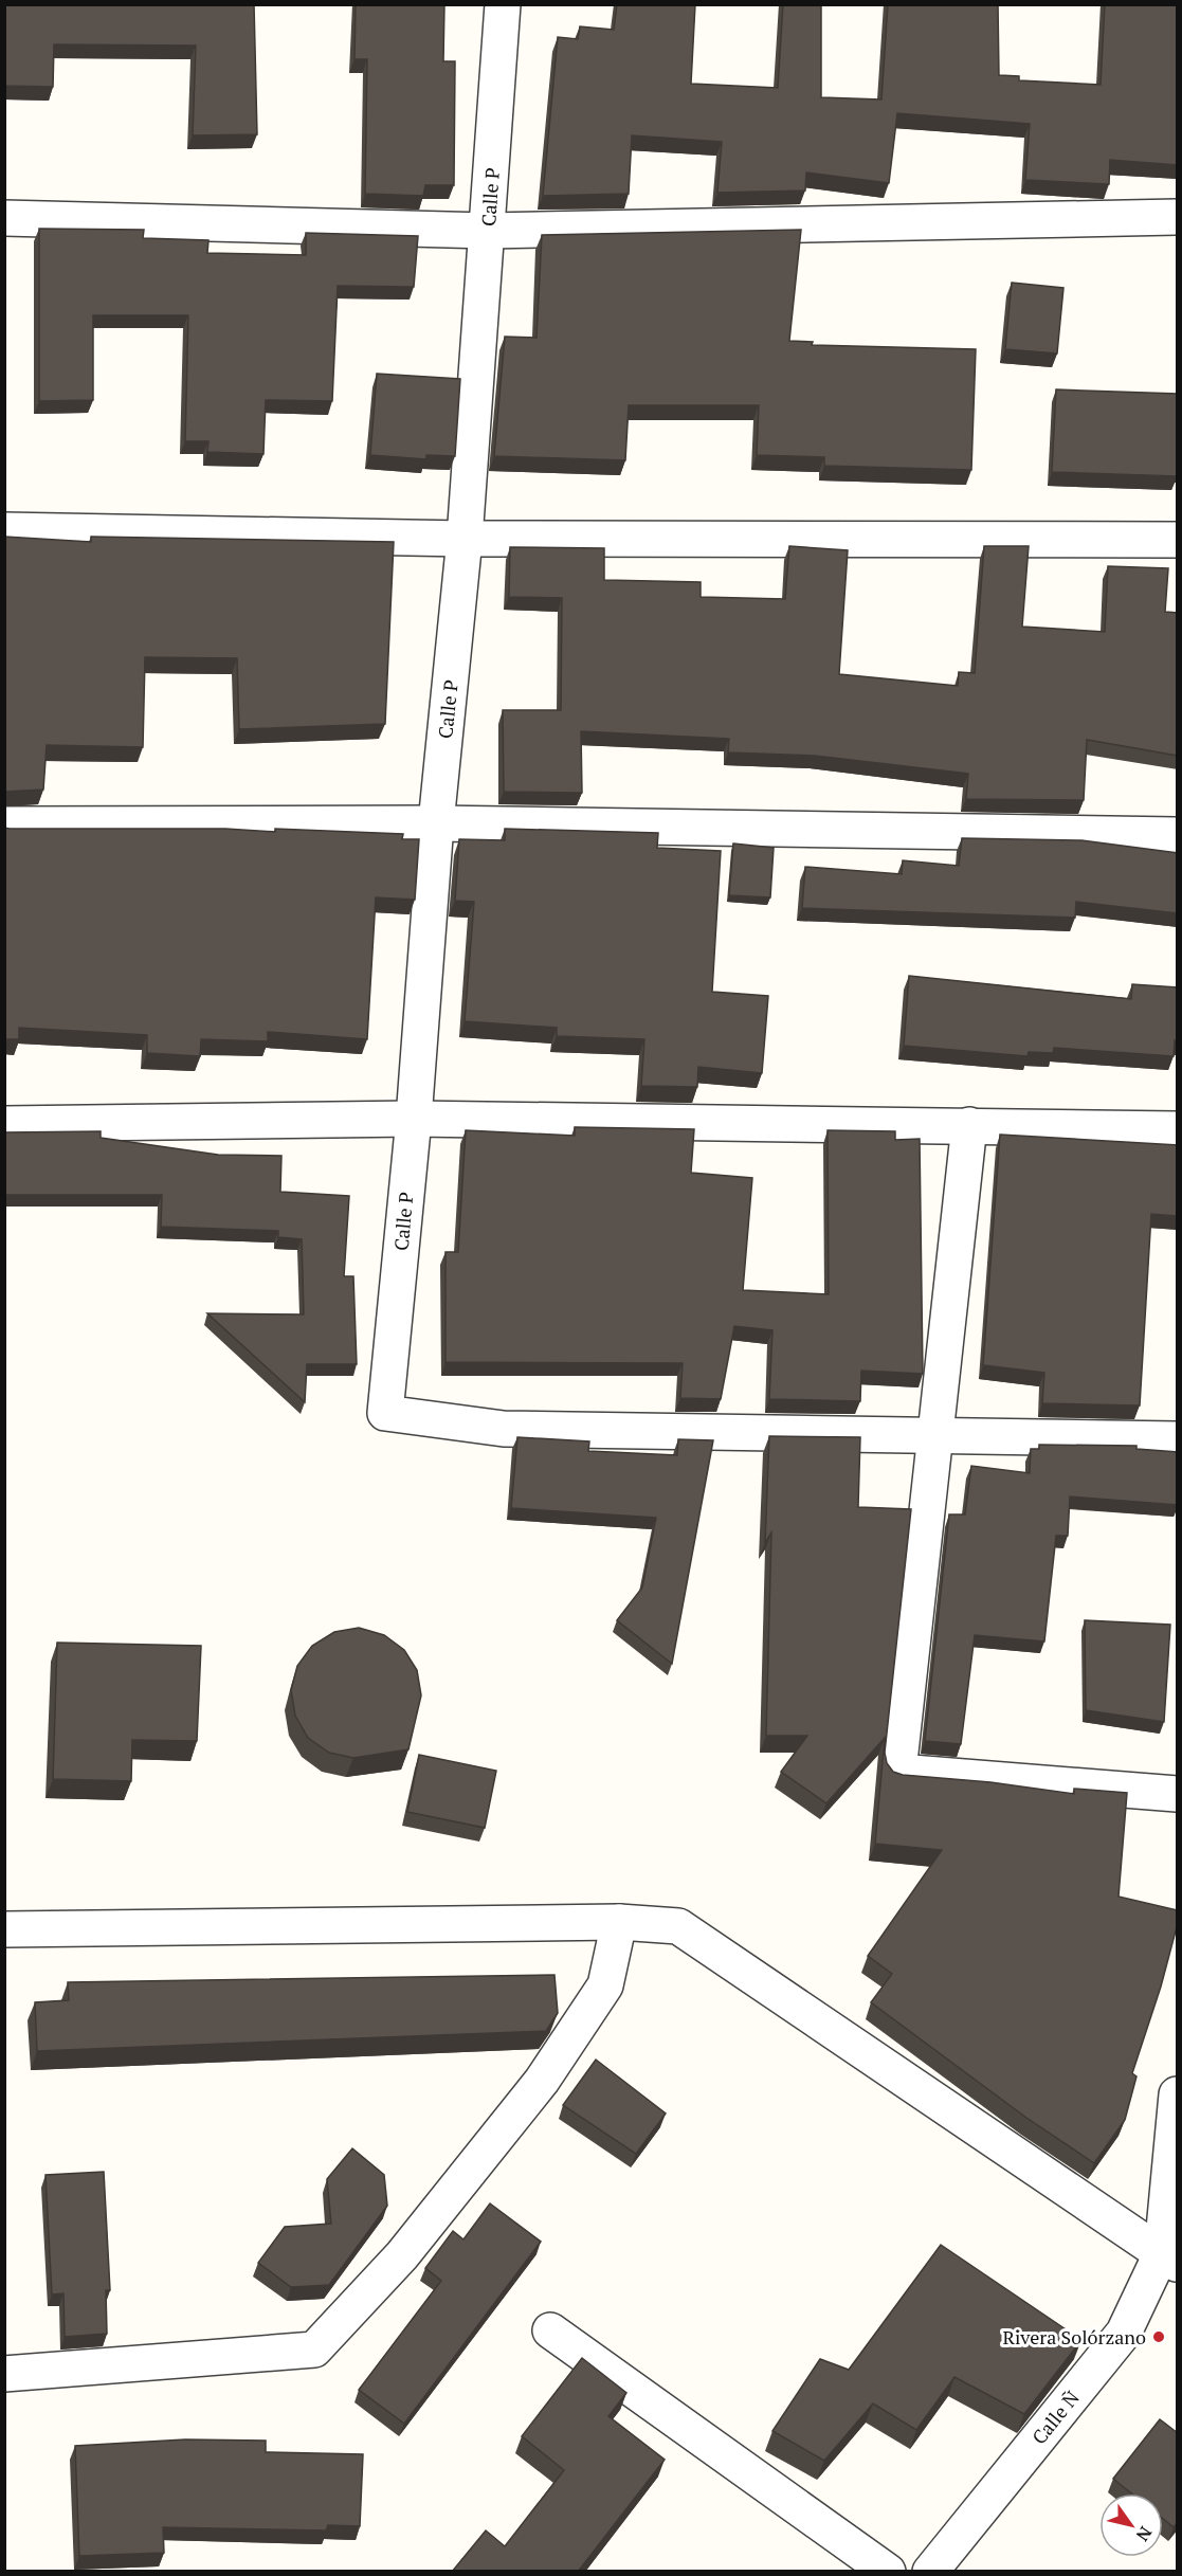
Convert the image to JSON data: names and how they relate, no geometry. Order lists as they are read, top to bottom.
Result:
{
  "streets": {
    "street": ["Calle P", "Calle Ñ"]
  },
  "places": ["Rivera Solórzano"],
  "north": "bottom right"
}
